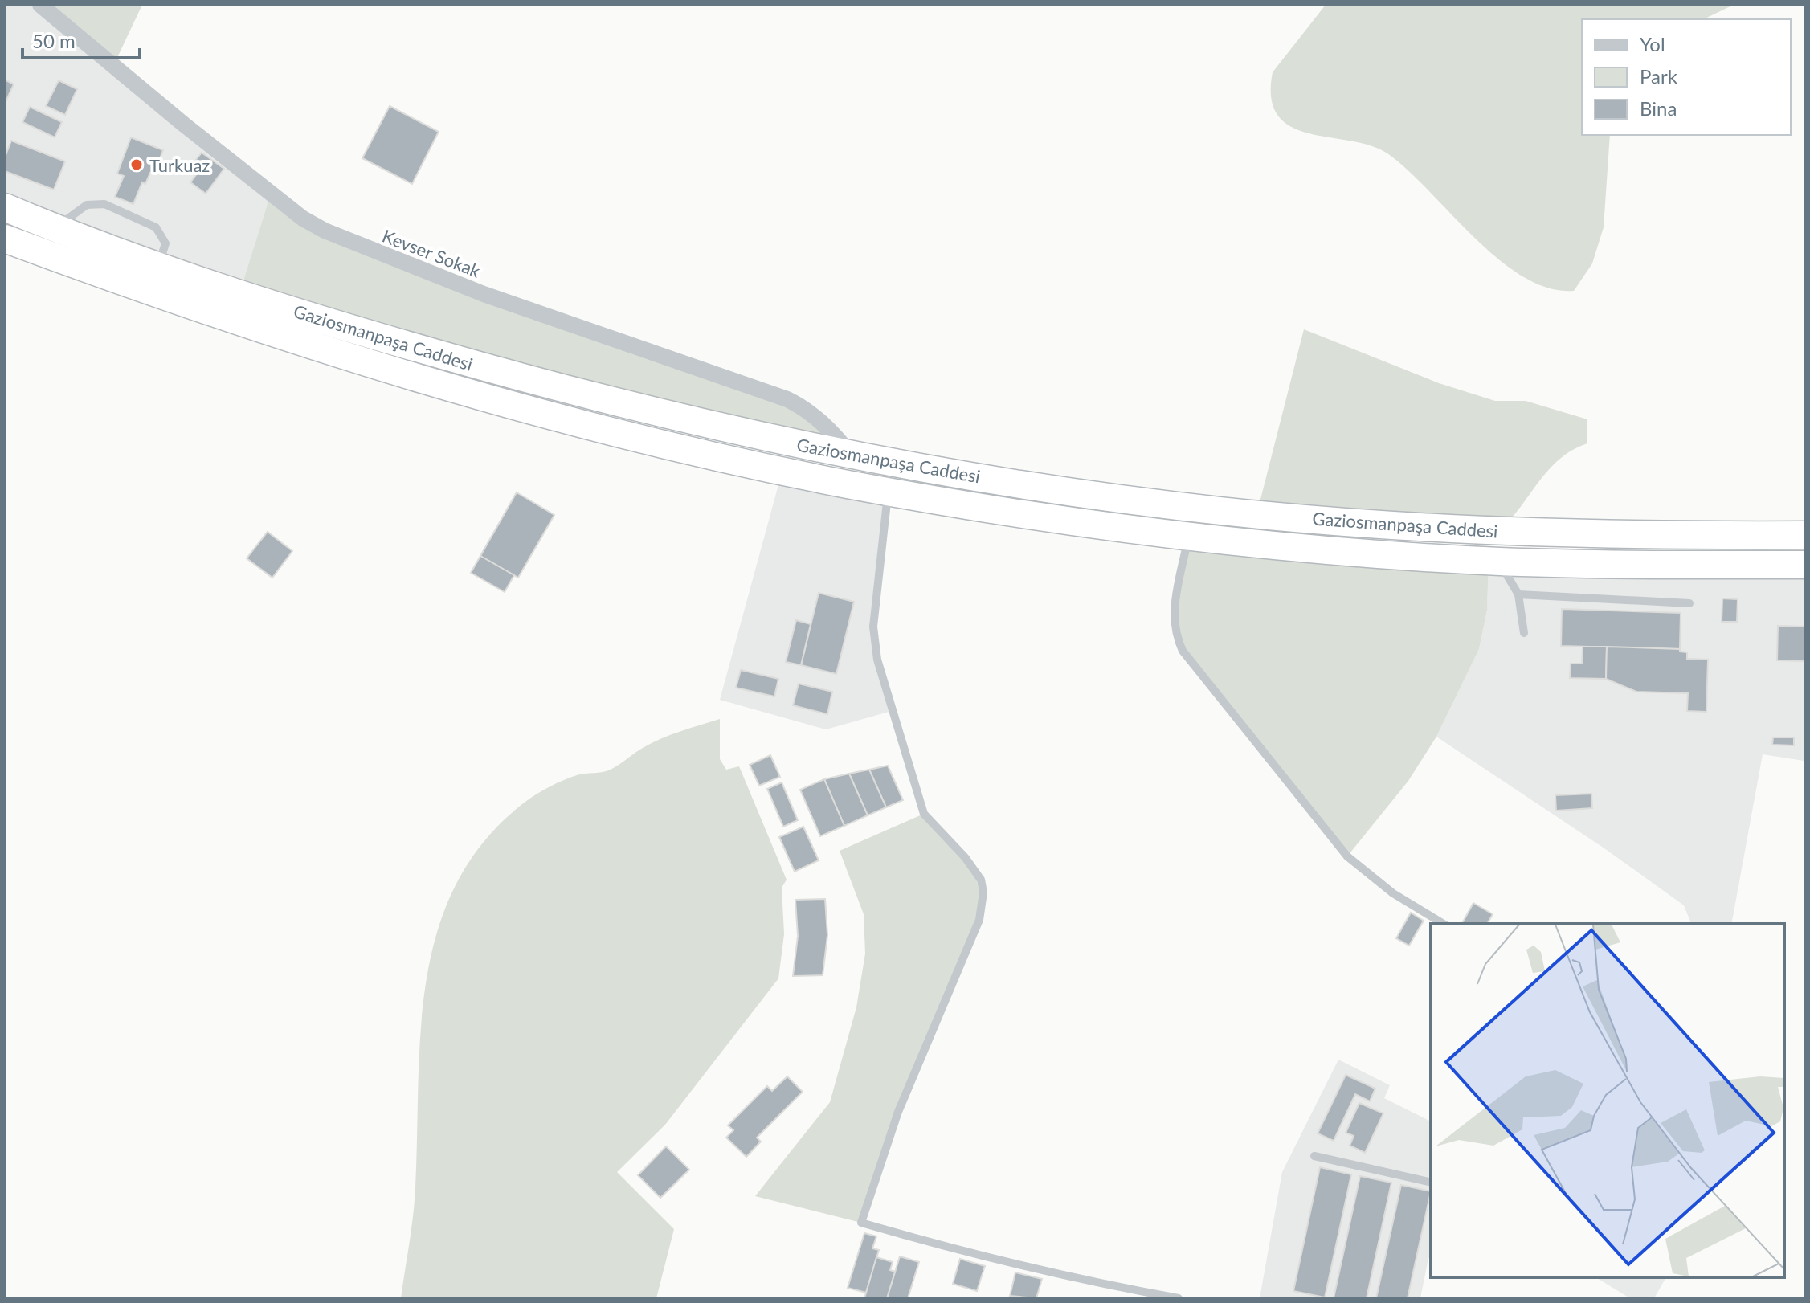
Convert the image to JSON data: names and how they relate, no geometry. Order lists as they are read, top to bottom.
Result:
{
  "streets": {
    "highway": ["Gaziosmanpaşa Caddesi"],
    "street": ["Kevser Sokak"]
  },
  "crossings": [
    ["Kevser Sokak", "Gaziosmanpaşa Caddesi"]
  ],
  "places": ["Turkuaz"],
  "legend": ["Yol", "Park", "Bina"],
  "scale_bar": "50 m"
}
